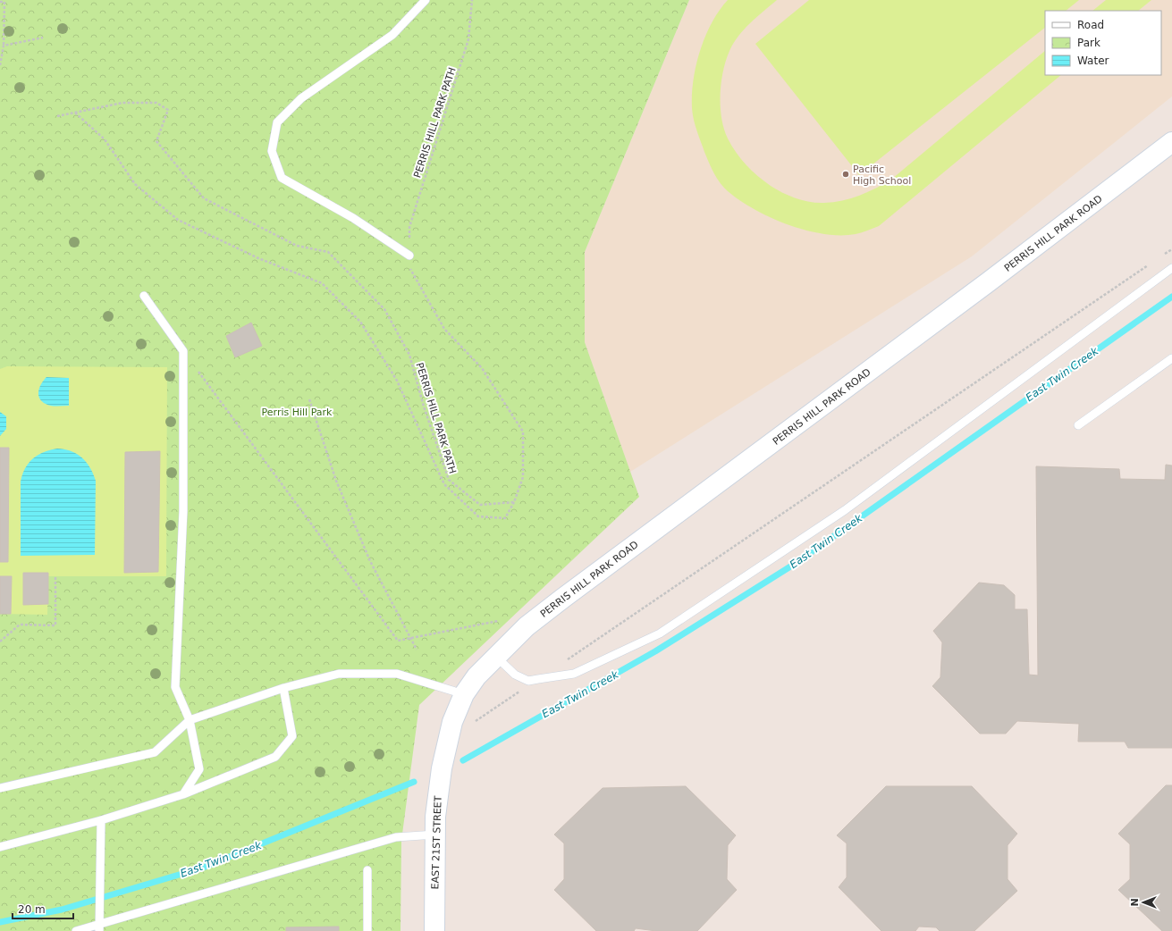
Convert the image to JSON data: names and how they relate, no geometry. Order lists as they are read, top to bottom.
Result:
{
  "streets": {
    "street": ["PERRIS HILL PARK ROAD", "EAST 21ST STREET"],
    "path": ["PERRIS HILL PARK PATH"]
  },
  "crossings": [
    ["PERRIS HILL PARK ROAD", "EAST 21ST STREET"]
  ],
  "water": ["East Twin Creek"],
  "parks": ["Perris Hill Park"],
  "places": ["Pacific High School"],
  "legend": ["Road", "Park", "Water"],
  "scale_bar": "20 m",
  "north": "left"
}
